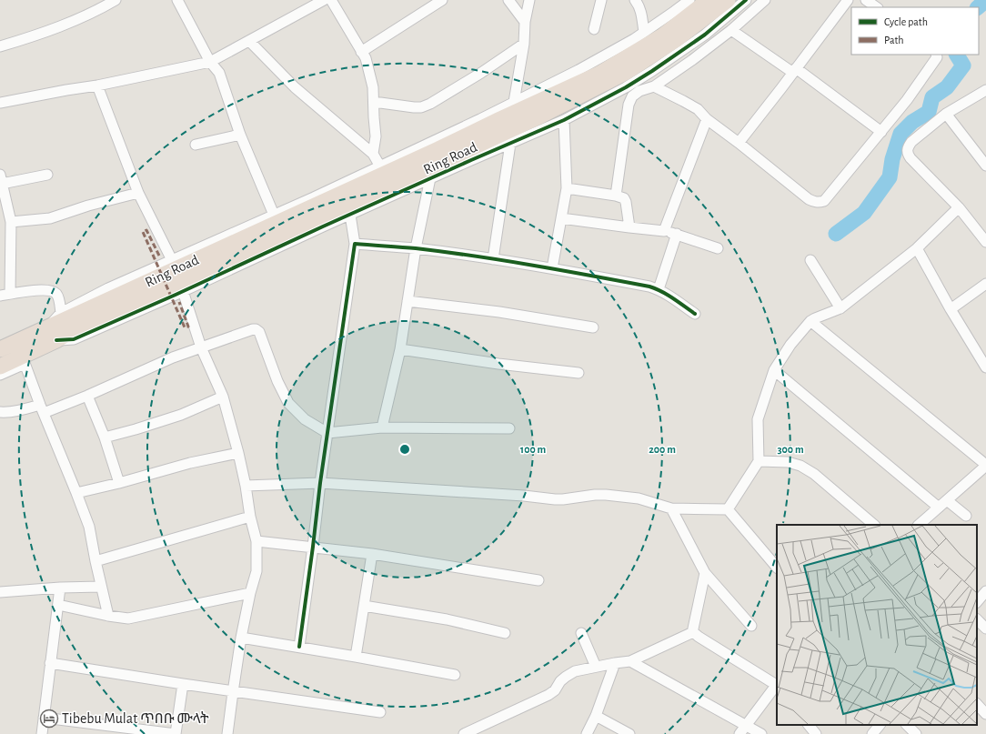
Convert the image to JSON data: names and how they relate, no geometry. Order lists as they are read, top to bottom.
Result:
{
  "streets": {
    "highway": ["Ring Road"]
  },
  "places": {
    "hotel": ["Tibebu Mulat ጥበቡ ሙላት"]
  },
  "legend": ["Cycle path", "Path"],
  "rings": ["100 m", "200 m", "300 m"]
}
